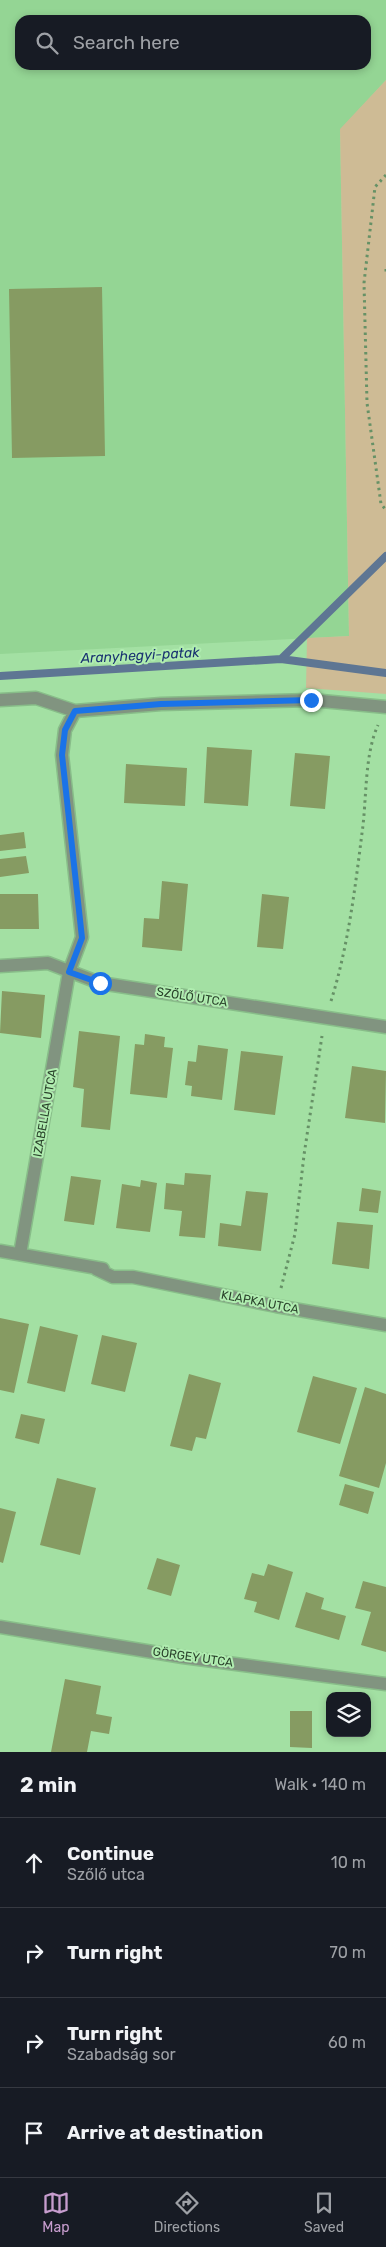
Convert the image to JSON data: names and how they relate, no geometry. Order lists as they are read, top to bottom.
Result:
{
  "streets": {
    "street": [
      "SZŐLŐ UTCA",
      "IZABELLA UTCA",
      "KLAPKA UTCA",
      "GÖRGEY UTCA"
    ]
  },
  "crossings": [
    ["SZŐLŐ UTCA", "IZABELLA UTCA"],
    ["IZABELLA UTCA", "KLAPKA UTCA"]
  ],
  "water": ["Aranyhegyi-patak"],
  "page": {
    "search": "Search here",
    "heading": ["2 min", "Walk · 140 m"],
    "list": [
      ["Continue", "Szőlő utca", "10 m"],
      ["Turn right", "70 m"],
      ["Turn right", "Szabadság sor", "60 m"],
      "Arrive at destination"
    ],
    "nav": ["Map", "Directions", "Saved"]
  }
}
